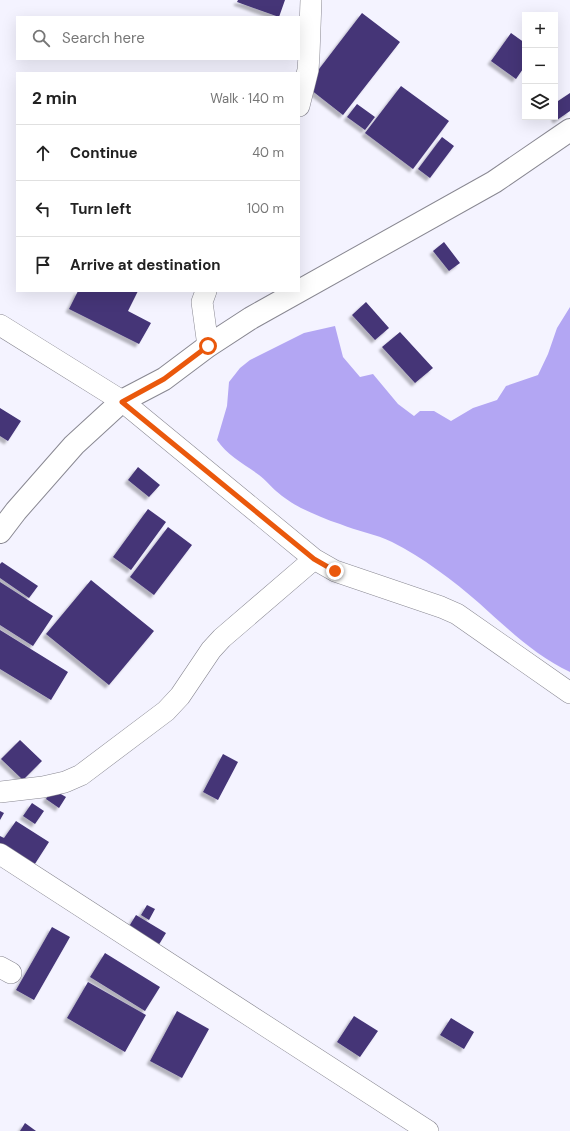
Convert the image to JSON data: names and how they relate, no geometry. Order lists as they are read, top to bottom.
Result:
{
  "page": {
    "map_buttons": ["+", "−"],
    "search": "Search here",
    "heading": ["2 min", "Walk · 140 m"],
    "list": [
      ["Continue", "40 m"],
      ["Turn left", "100 m"],
      "Arrive at destination"
    ]
  }
}
